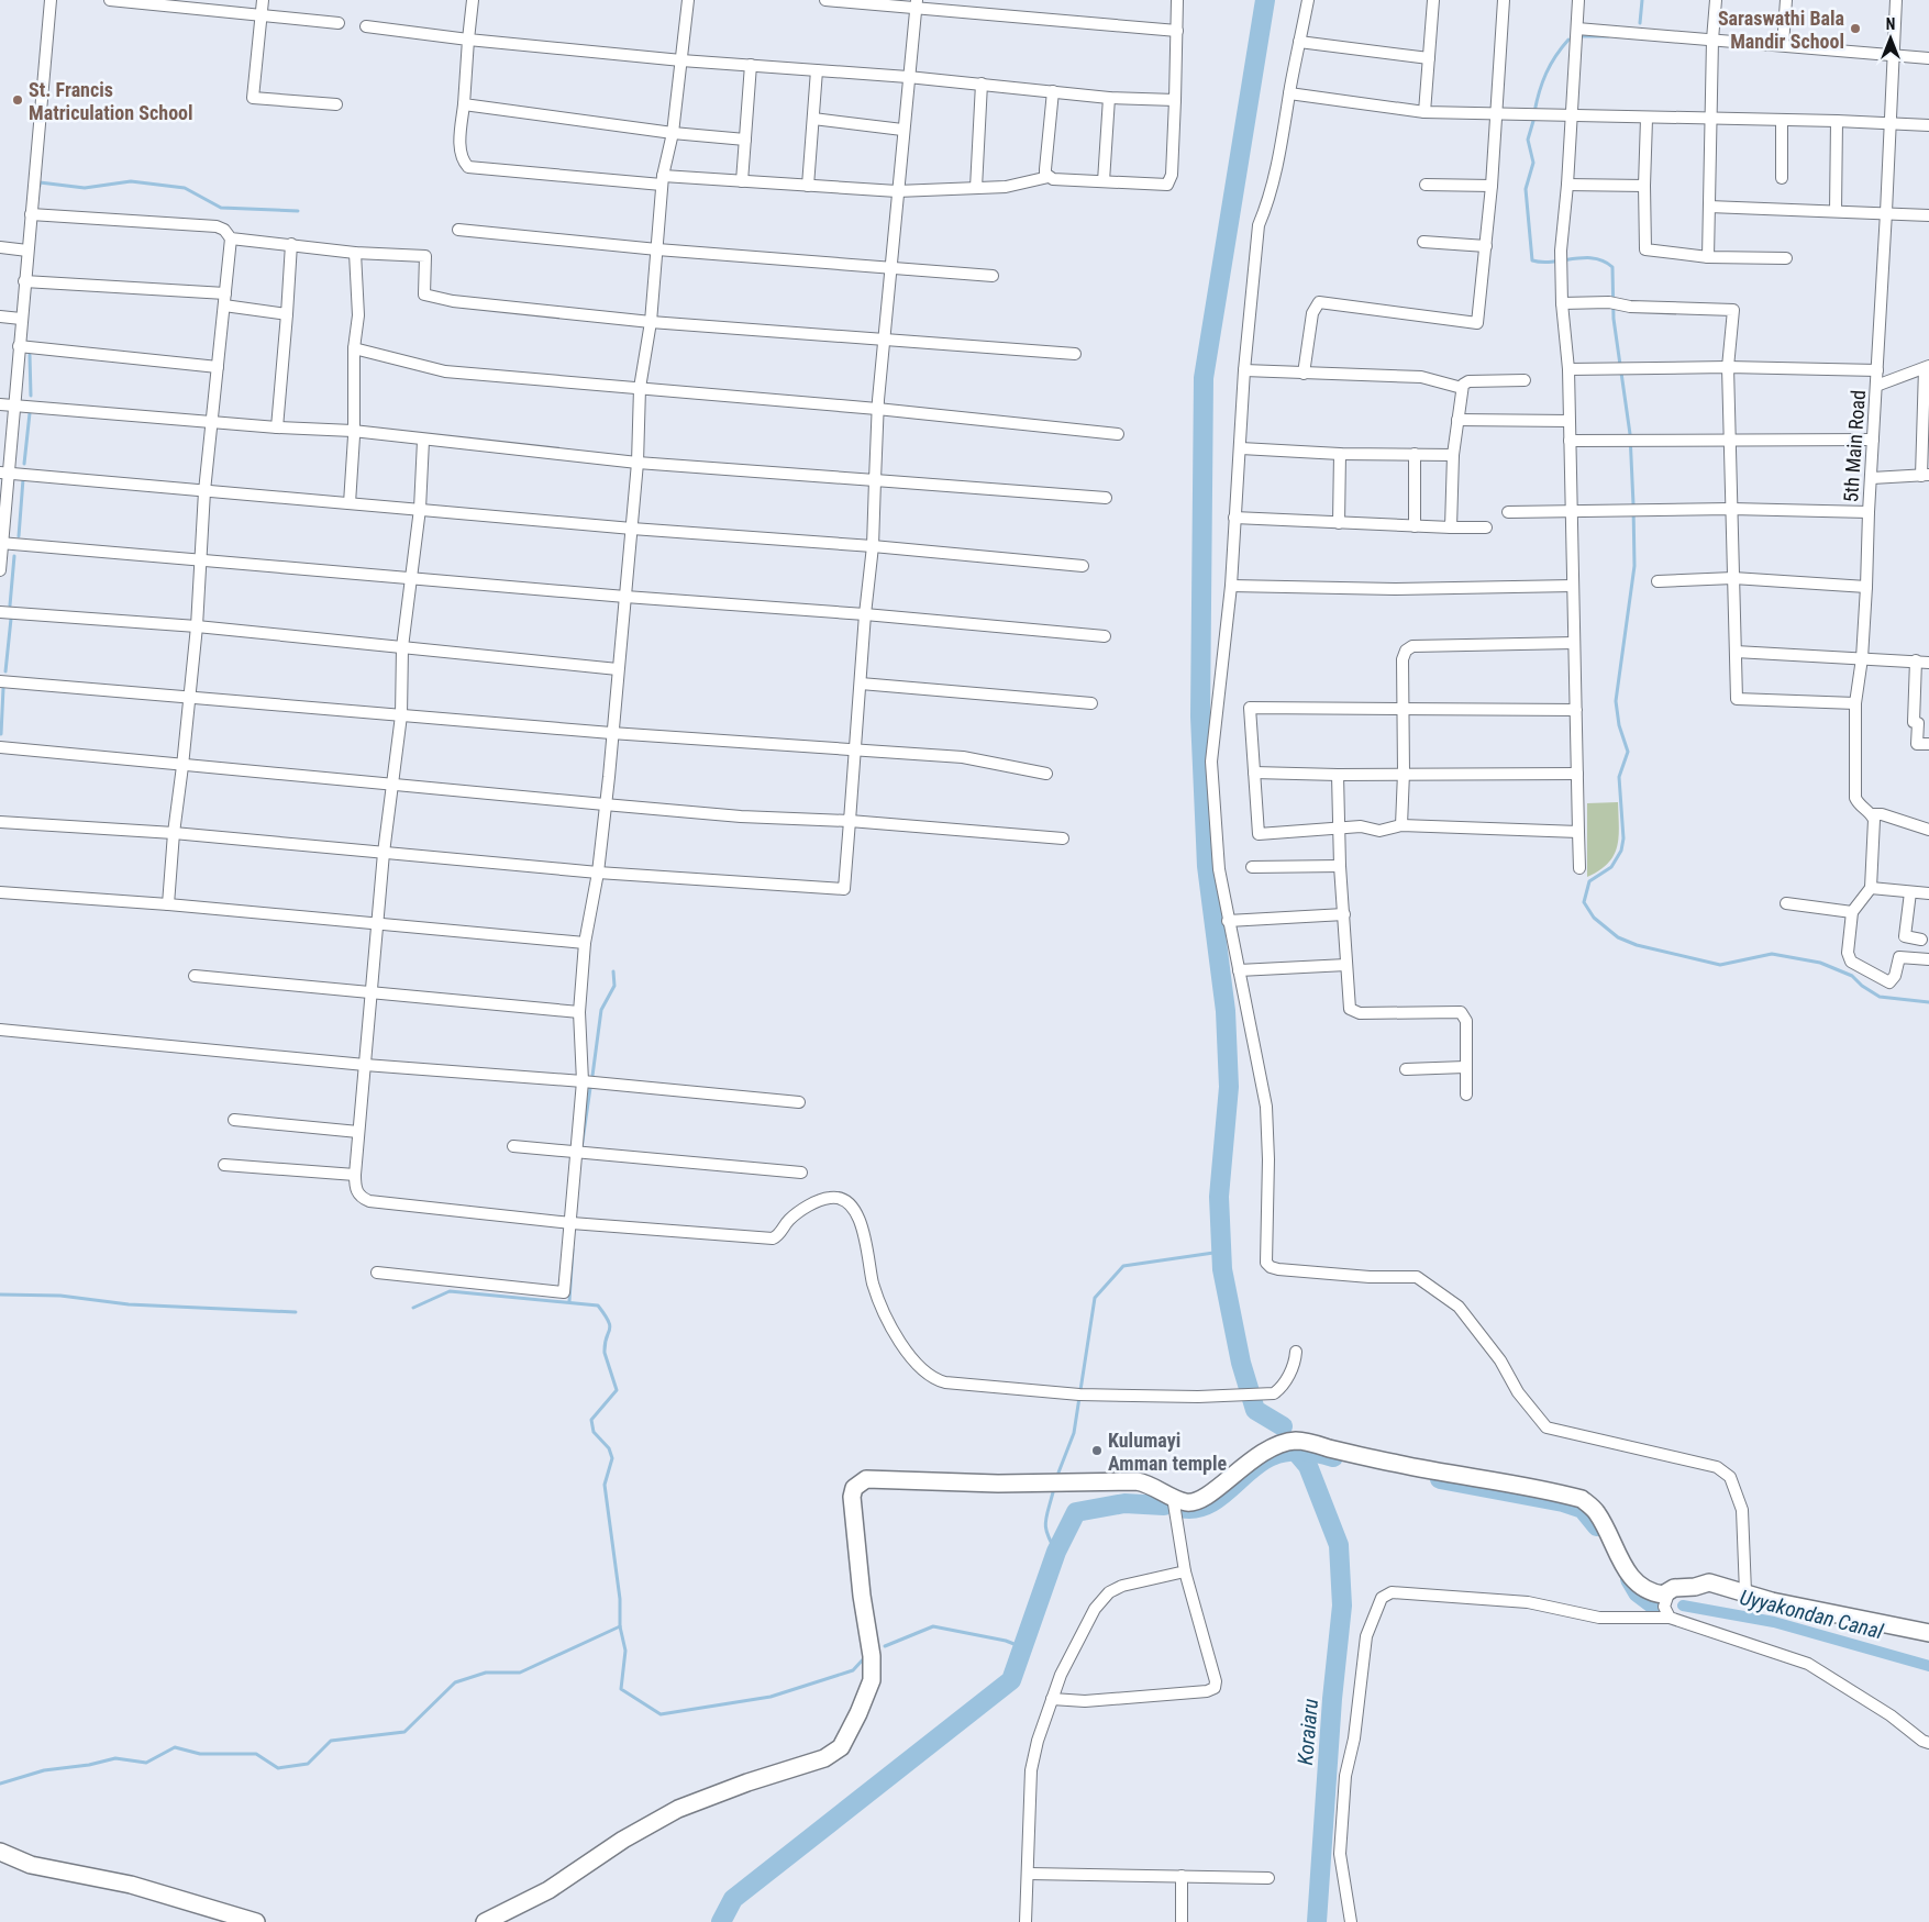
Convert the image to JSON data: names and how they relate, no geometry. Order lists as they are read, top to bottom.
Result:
{
  "streets": {
    "street": ["5th Main Road"]
  },
  "water": ["Uyyakondan Canal", "Koraiaru"],
  "places": ["Saraswathi Bala Mandir School", "St. Francis Matriculation School", "Kulumayi Amman temple"],
  "north": "top"
}
